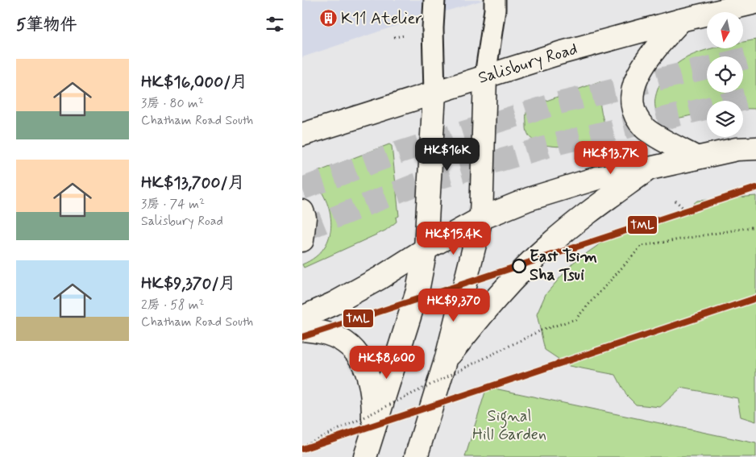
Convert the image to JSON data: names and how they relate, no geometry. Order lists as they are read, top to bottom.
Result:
{
  "streets": {
    "main road": ["Salisbury Road"]
  },
  "parks": ["Signal Hill Garden"],
  "places": {
    "building": ["K11 Atelier"],
    "other": ["East Tsim Sha Tsui"]
  },
  "lines": ["transit line TML"],
  "north": "bottom",
  "page": {
    "heading": "5筆物件",
    "list": [
      {
        "name": "HK$16,000/月",
        "note": "3房 · 80 m² · Chatham Road South"
      },
      {
        "name": "HK$13,700/月",
        "note": "3房 · 74 m² · Salisbury Road"
      },
      {
        "name": "HK$9,370/月",
        "note": "2房 · 58 m² · Chatham Road South"
      }
    ],
    "price": [
      "HK$16K",
      "HK$13.7K",
      "HK$15.4K",
      "HK$9,370",
      "HK$8,600"
    ]
  }
}
